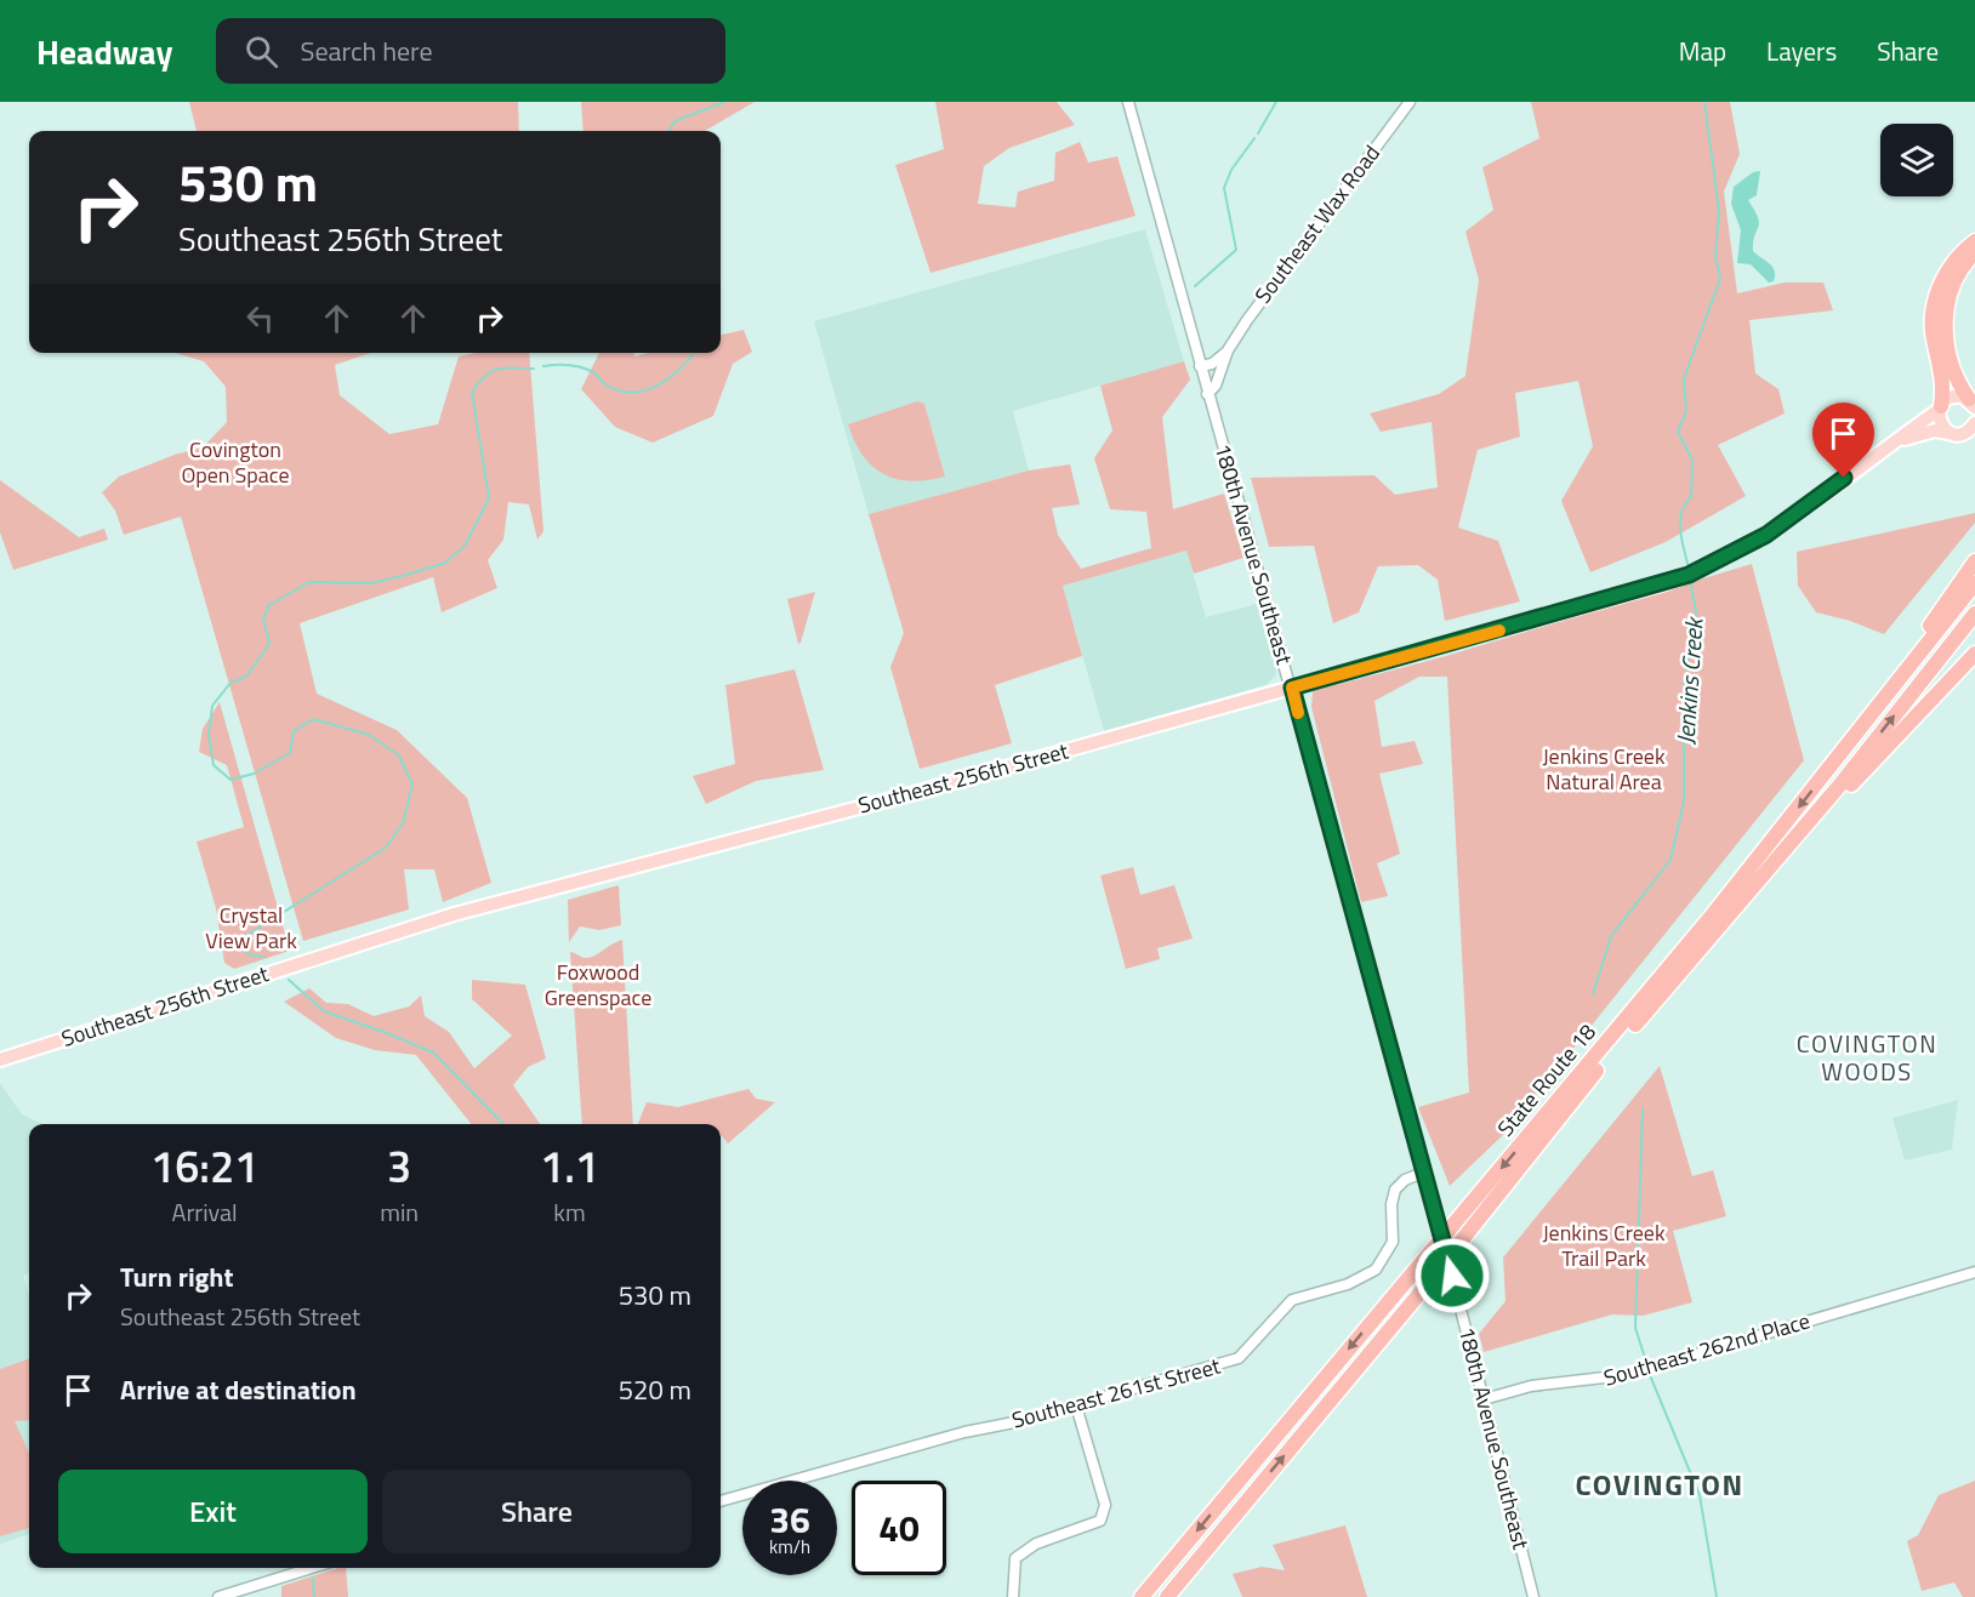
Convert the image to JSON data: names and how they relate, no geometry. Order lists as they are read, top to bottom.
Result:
{
  "streets": {
    "highway": ["State Route 18"],
    "main road": ["Southeast 256th Street"],
    "street": [
      "Southeast Wax Road",
      "180th Avenue Southeast",
      "Southeast 262nd Place",
      "Southeast 261st Street"
    ]
  },
  "crossings": [
    ["Southeast Wax Road", "180th Avenue Southeast"],
    ["180th Avenue Southeast", "Southeast 256th Street"],
    ["180th Avenue Southeast", "Southeast 262nd Place"],
    ["180th Avenue Southeast", "Southeast 261st Street"]
  ],
  "districts": ["COVINGTON WOODS", "COVINGTON"],
  "water": ["Jenkins Creek"],
  "parks": [
    "Covington Open Space",
    "Jenkins Creek Natural Area",
    "Crystal View Park",
    "Foxwood Greenspace",
    "Jenkins Creek Trail Park"
  ],
  "page": {
    "header": "Headway",
    "search": "Search here",
    "nav": ["Map", "Layers", "Share"],
    "turn": ["530 m", "Southeast 256th Street"],
    "eta": [
      "16:21",
      "Arrival",
      "3",
      "min",
      "1.1",
      "km"
    ],
    "list": [
      {
        "name": "Turn right",
        "note": "Southeast 256th Street",
        "value": "530 m"
      },
      {
        "name": "Arrive at destination",
        "value": "520 m"
      }
    ],
    "buttons": ["Exit", "Share"],
    "speed": "36 km/h",
    "limit": "40"
  }
}
